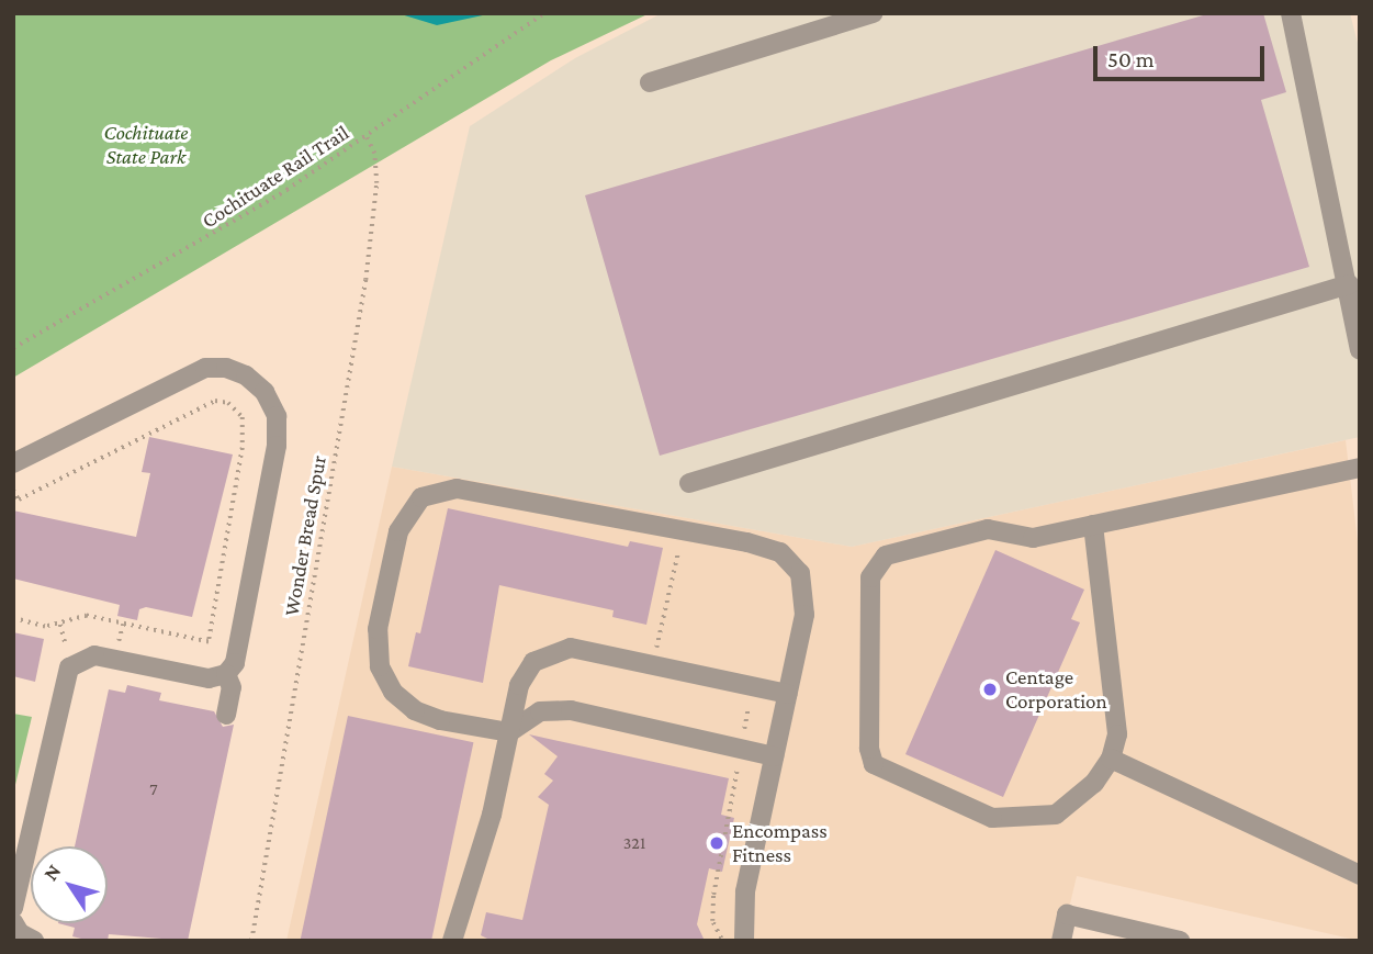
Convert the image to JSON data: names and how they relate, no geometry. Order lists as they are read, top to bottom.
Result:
{
  "streets": {
    "path": ["Cochituate Rail Trail", "Wonder Bread Spur"]
  },
  "crossings": [
    ["Cochituate Rail Trail", "Wonder Bread Spur"]
  ],
  "parks": ["Cochituate State Park"],
  "places": ["Centage Corporation", "Encompass Fitness"],
  "house_numbers": ["7", "321"],
  "scale_bar": "50 m",
  "north": "top left"
}
